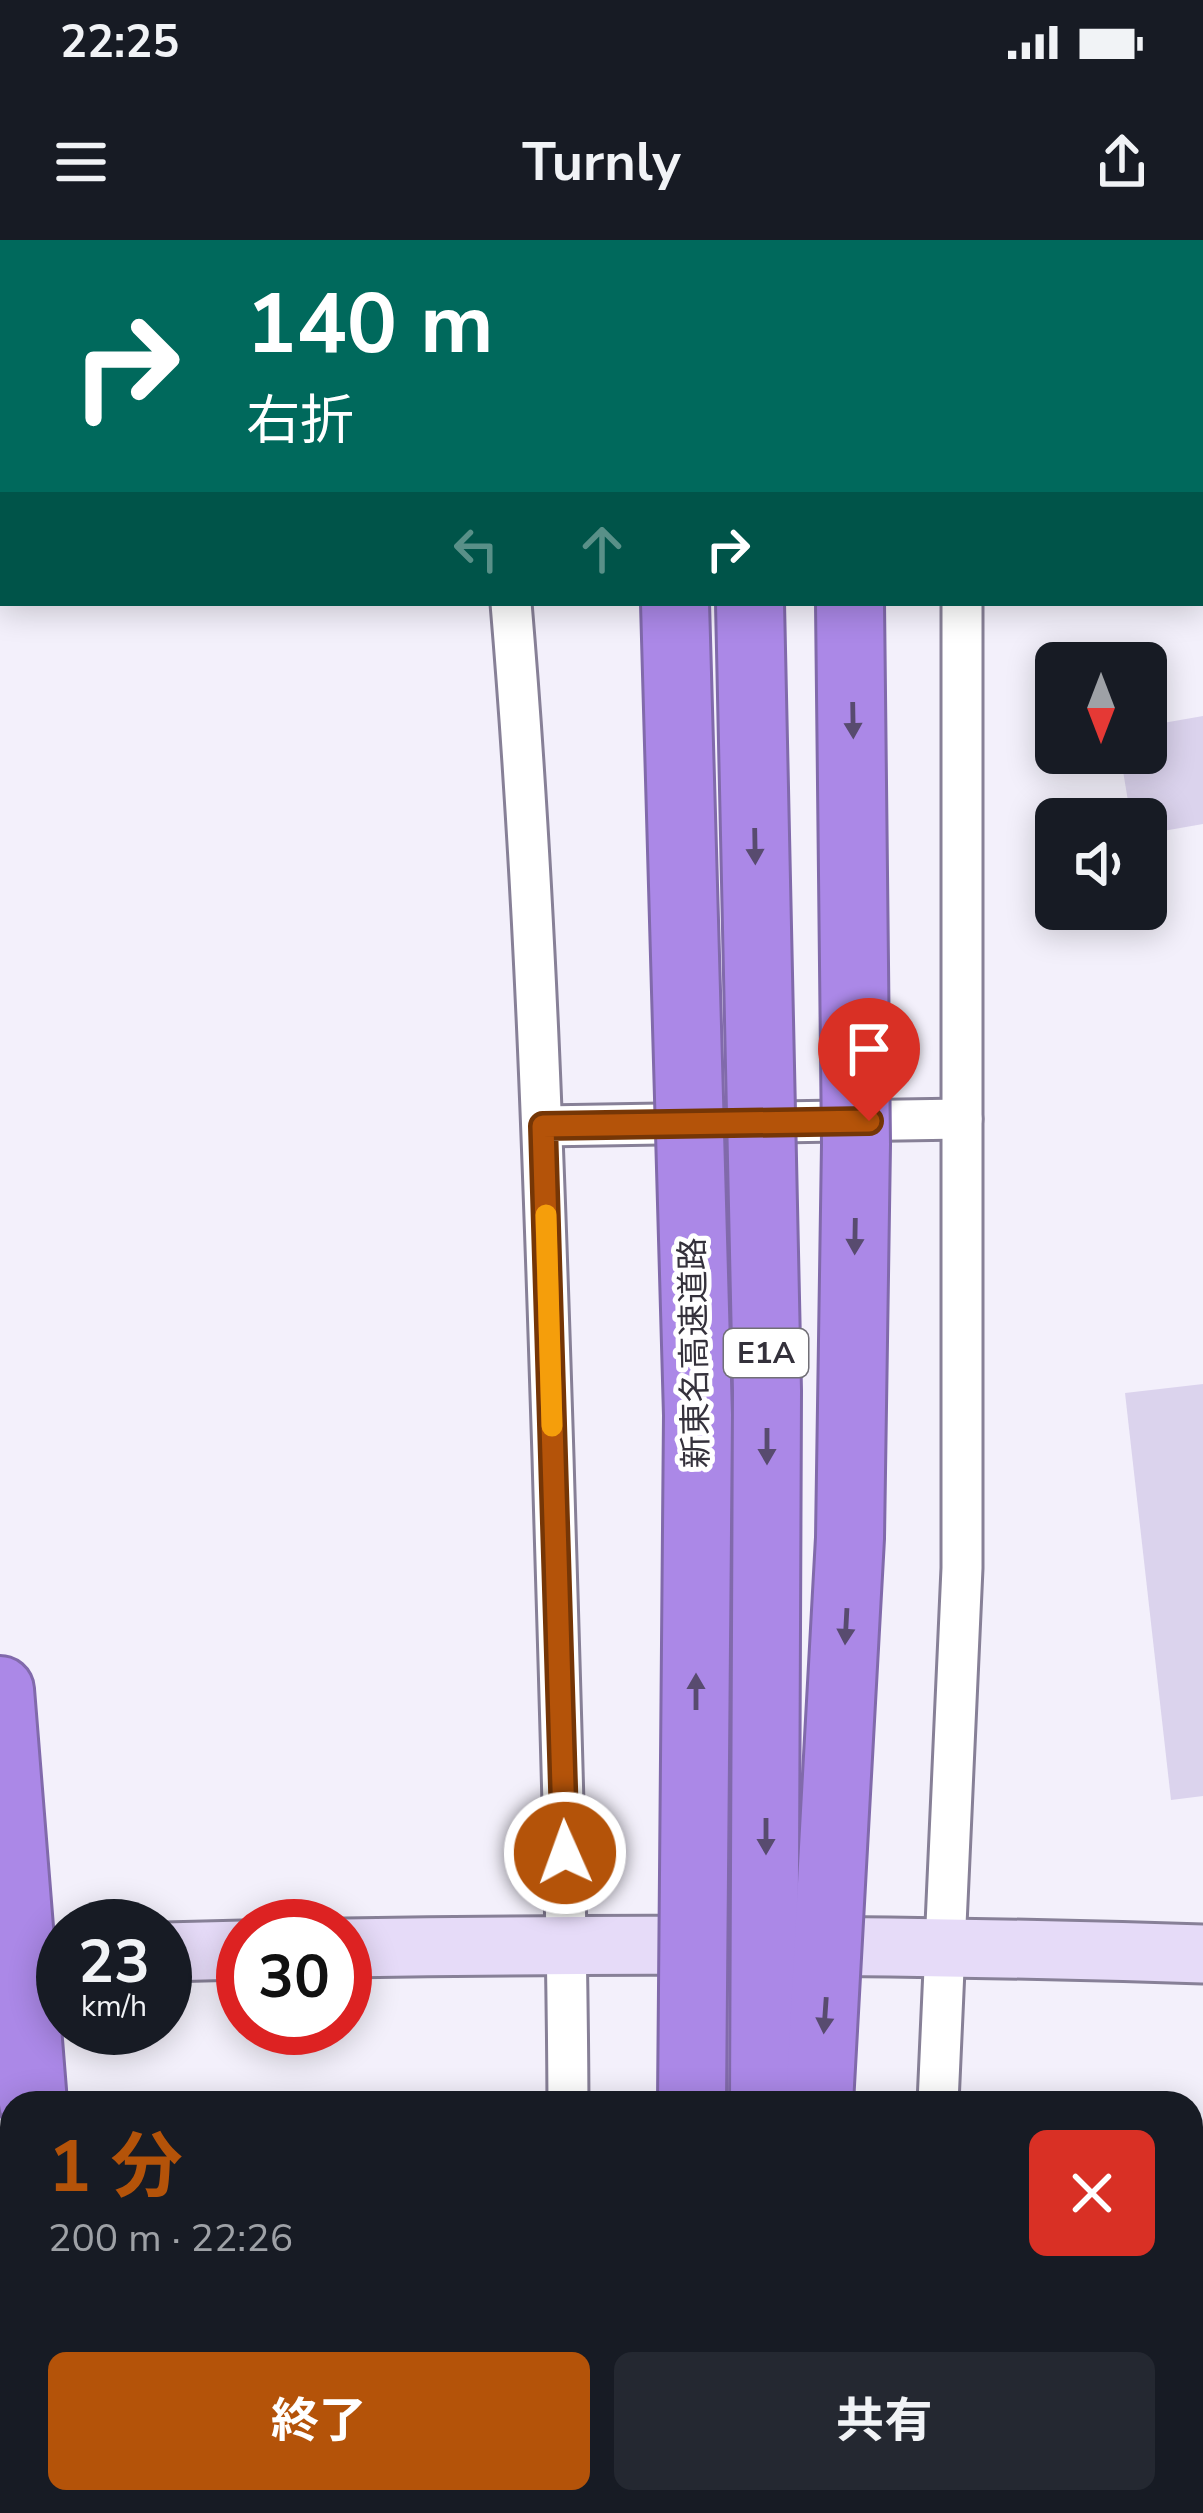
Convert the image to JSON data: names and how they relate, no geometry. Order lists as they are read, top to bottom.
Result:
{
  "streets": {
    "highway": ["新東名高速道路", "E1A"]
  },
  "north": "bottom",
  "page": {
    "status": "22:25",
    "header": "Turnly",
    "turn": ["140 m", "右折"],
    "speed": "23 km/h",
    "limit": "30",
    "heading": ["1 分", "200 m · 22:26"],
    "buttons": ["終了", "共有"]
  }
}
